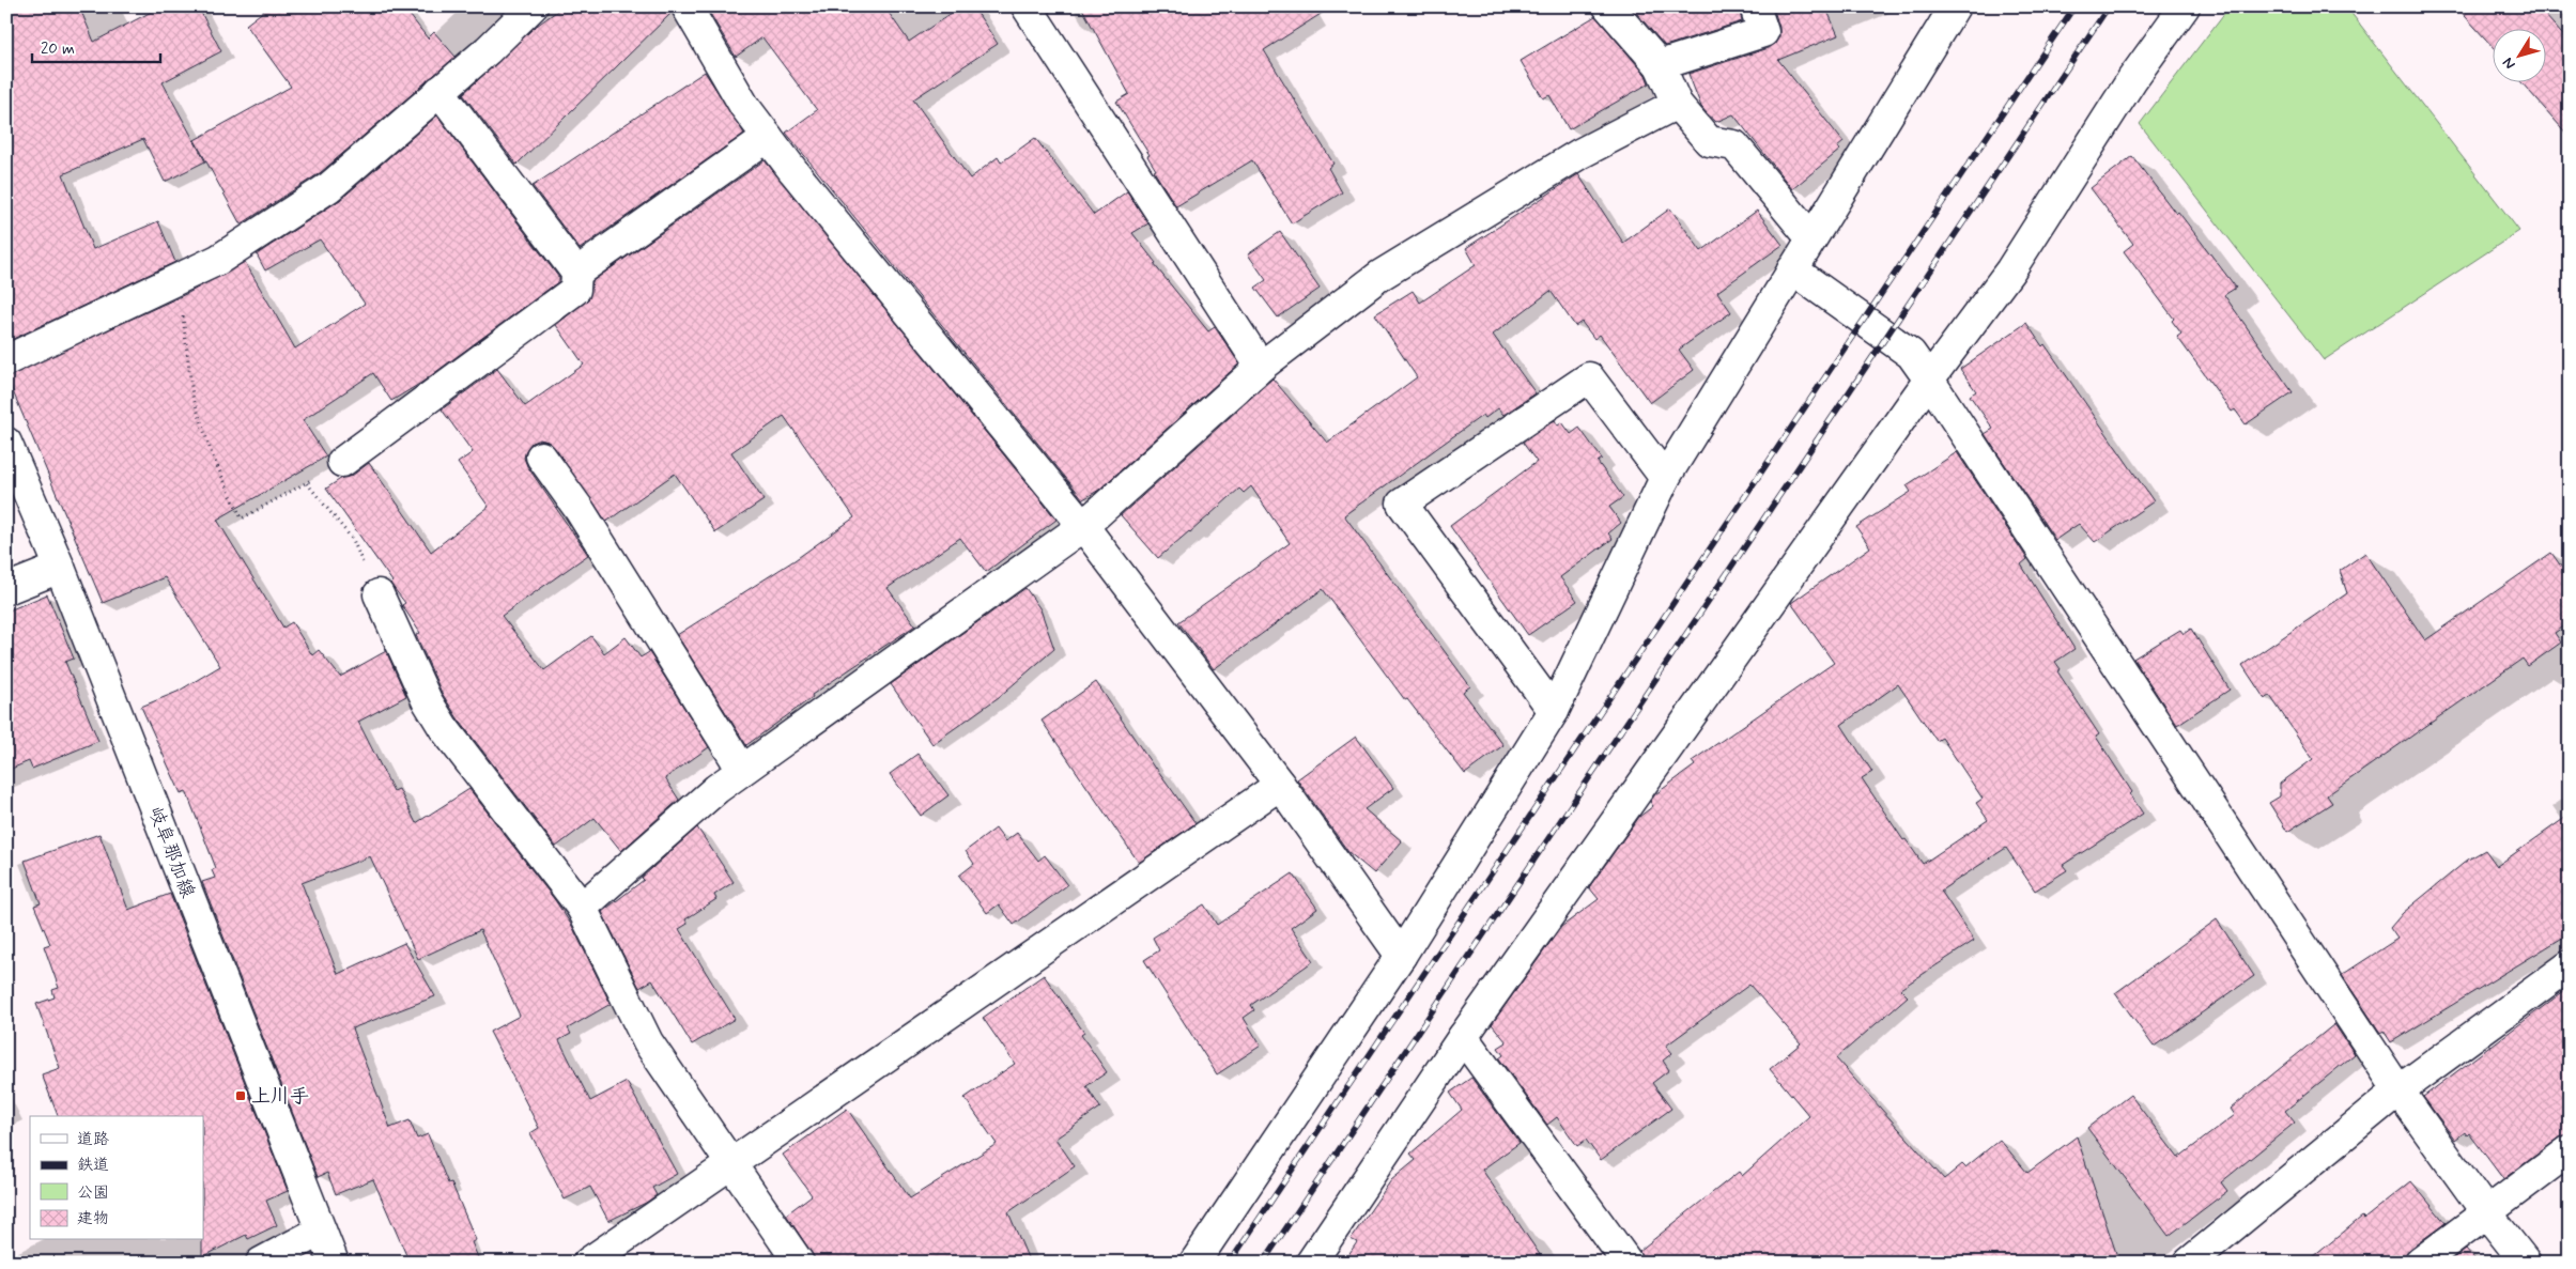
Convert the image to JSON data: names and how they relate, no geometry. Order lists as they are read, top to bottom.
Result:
{
  "streets": {
    "street": ["岐阜那加線"]
  },
  "places": {
    "transit": ["上川手"]
  },
  "legend": [
    "道路",
    "鉄道",
    "公園",
    "建物"
  ],
  "scale_bar": "20 m",
  "north": "bottom left"
}
